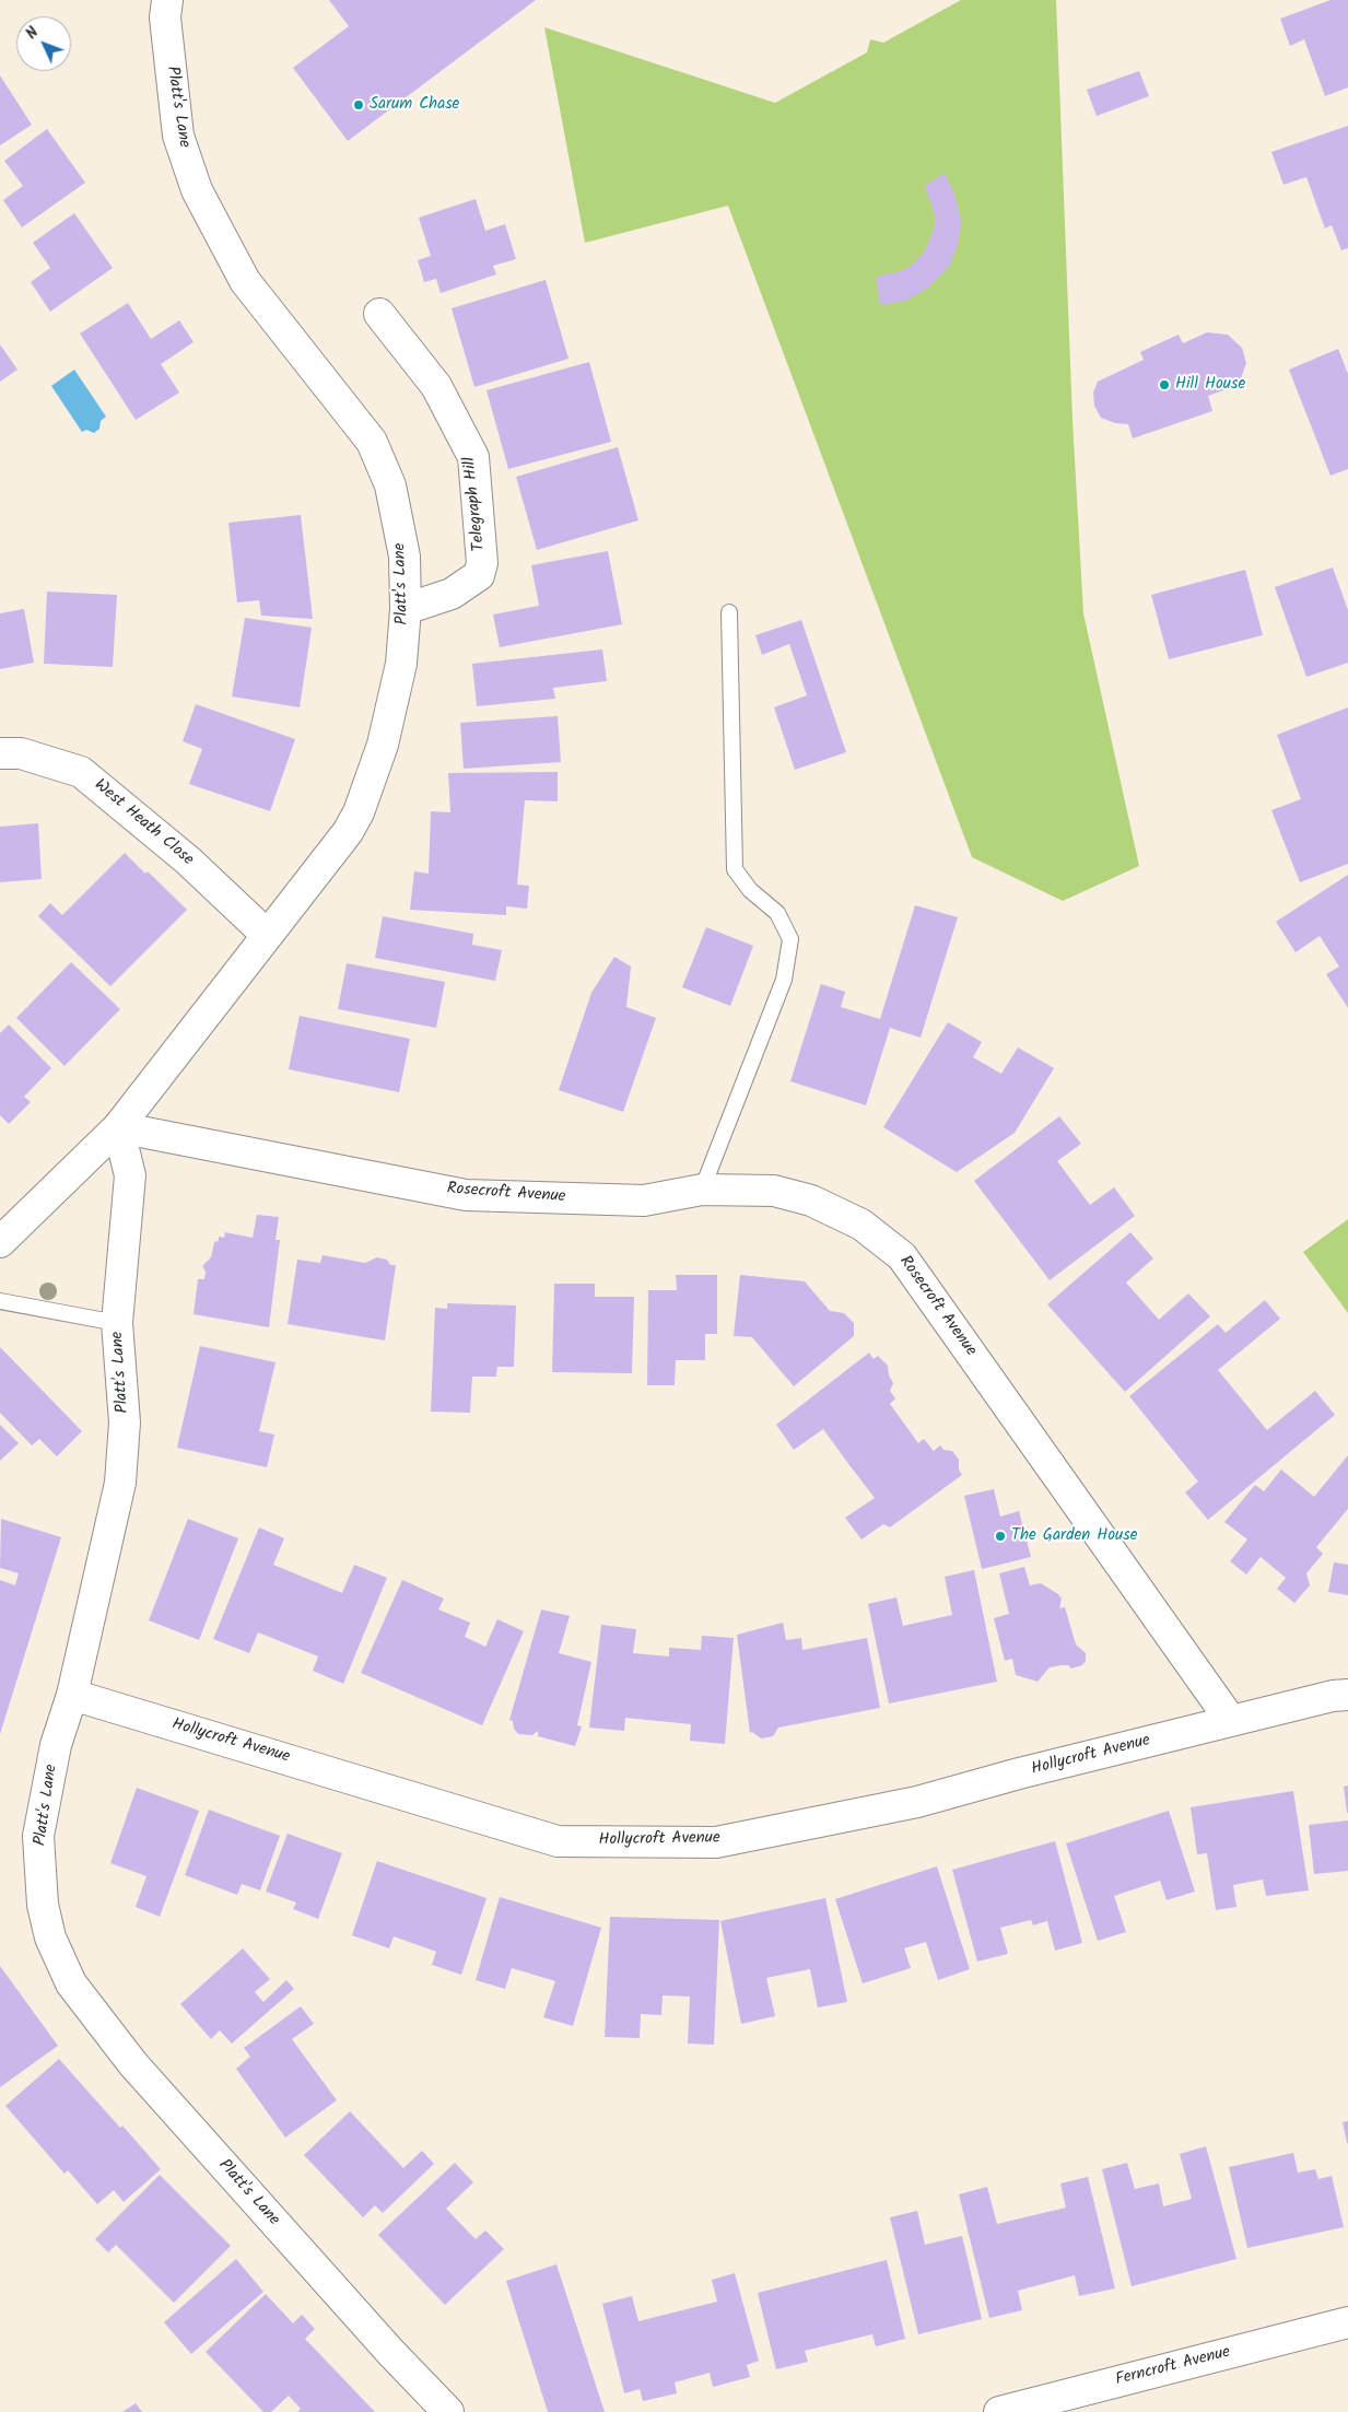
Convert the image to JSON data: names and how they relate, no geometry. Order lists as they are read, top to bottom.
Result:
{
  "streets": {
    "street": [
      "Platt's Lane",
      "Telegraph Hill",
      "West Heath Close",
      "Rosecroft Avenue",
      "Hollycroft Avenue",
      "Ferncroft Avenue"
    ]
  },
  "crossings": [
    ["Platt's Lane", "Telegraph Hill"],
    ["Platt's Lane", "West Heath Close"],
    ["Platt's Lane", "Rosecroft Avenue"],
    ["Platt's Lane", "Hollycroft Avenue"],
    ["Rosecroft Avenue", "Hollycroft Avenue"]
  ],
  "places": ["Sarum Chase", "Hill House", "The Garden House"],
  "north": "top left"
}
